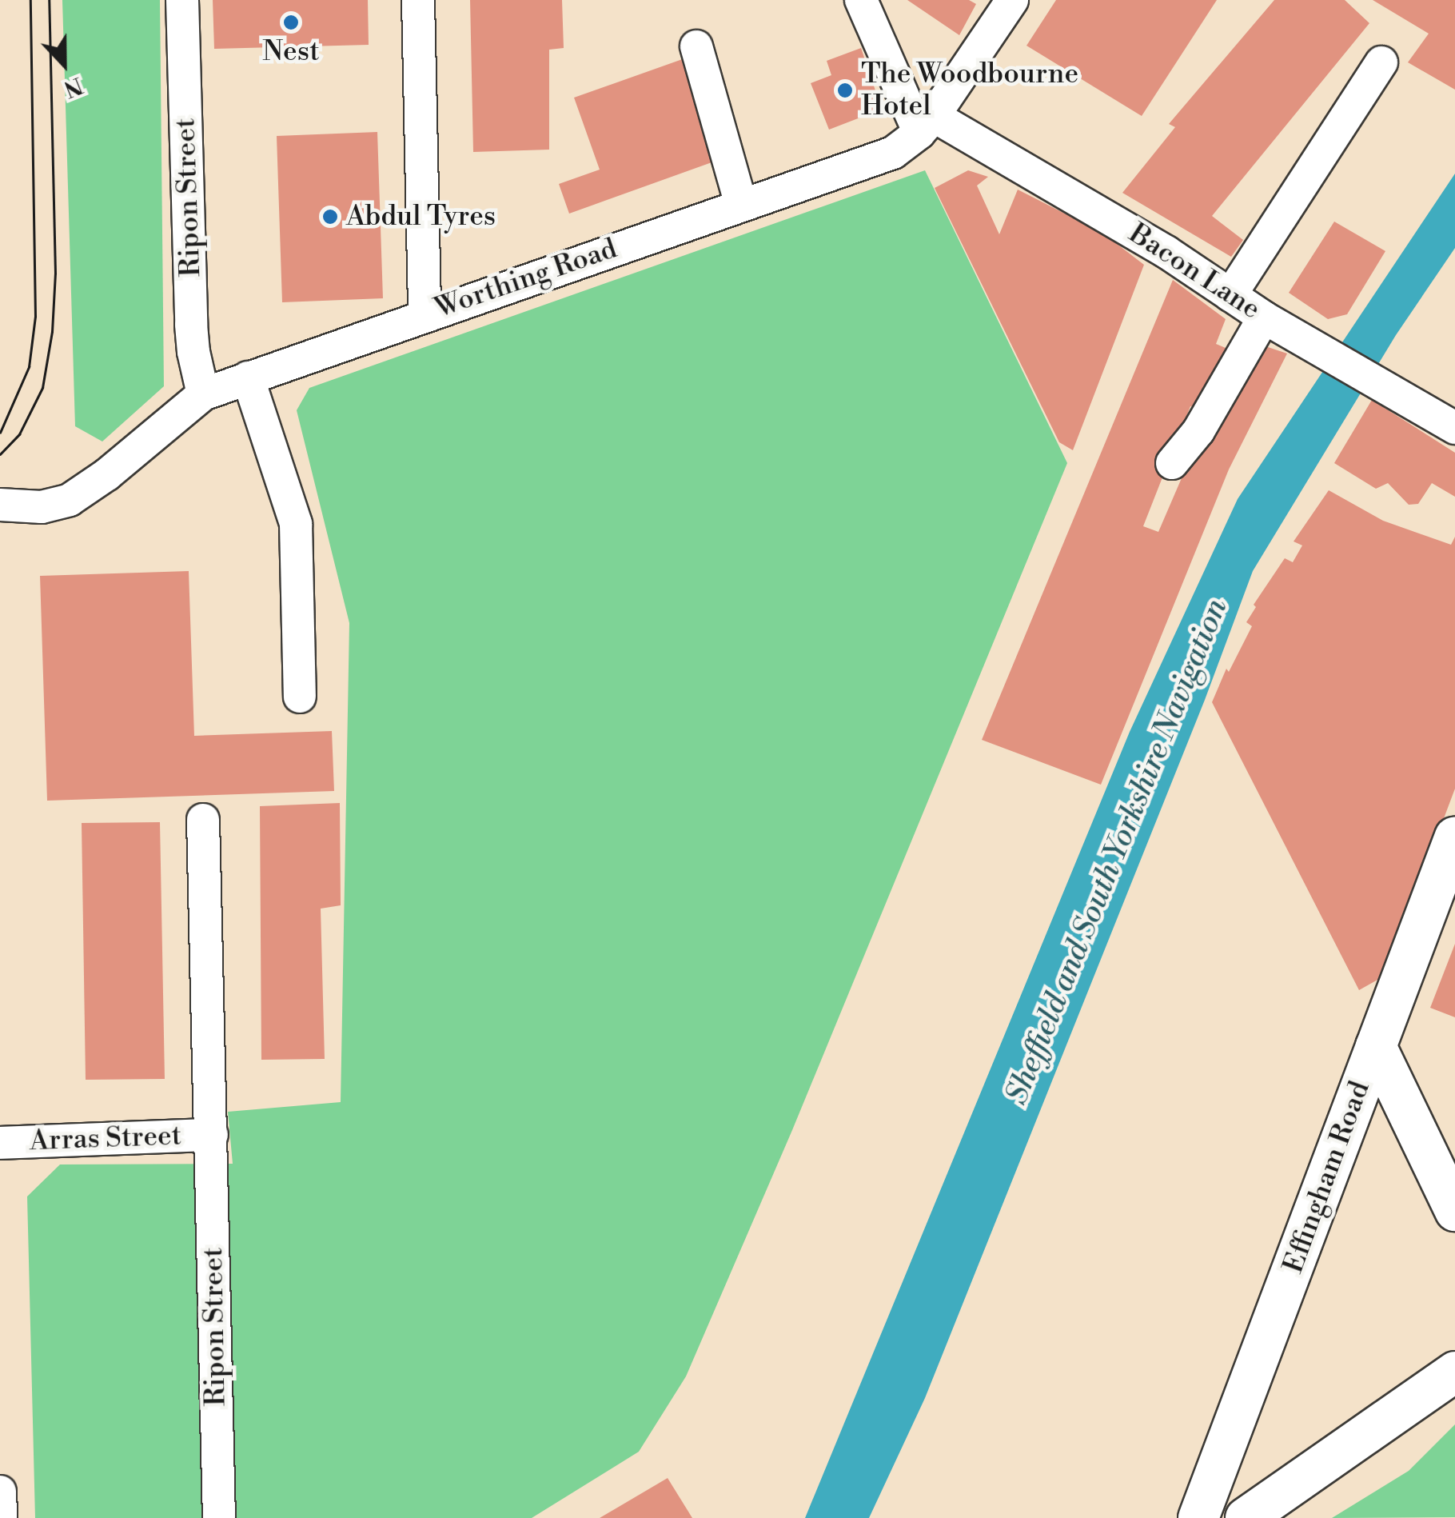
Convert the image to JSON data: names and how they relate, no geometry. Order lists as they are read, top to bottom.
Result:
{
  "streets": {
    "main road": ["Effingham Road"],
    "street": [
      "Ripon Street",
      "Bacon Lane",
      "Worthing Road",
      "Arras Street"
    ]
  },
  "crossings": [
    ["Ripon Street", "Worthing Road"],
    ["Ripon Street", "Arras Street"],
    ["Bacon Lane", "Worthing Road"]
  ],
  "water": ["Sheffield and South Yorkshire Navigation"],
  "places": ["Nest", "The Woodbourne Hotel", "Abdul Tyres"],
  "north": "bottom"
}
